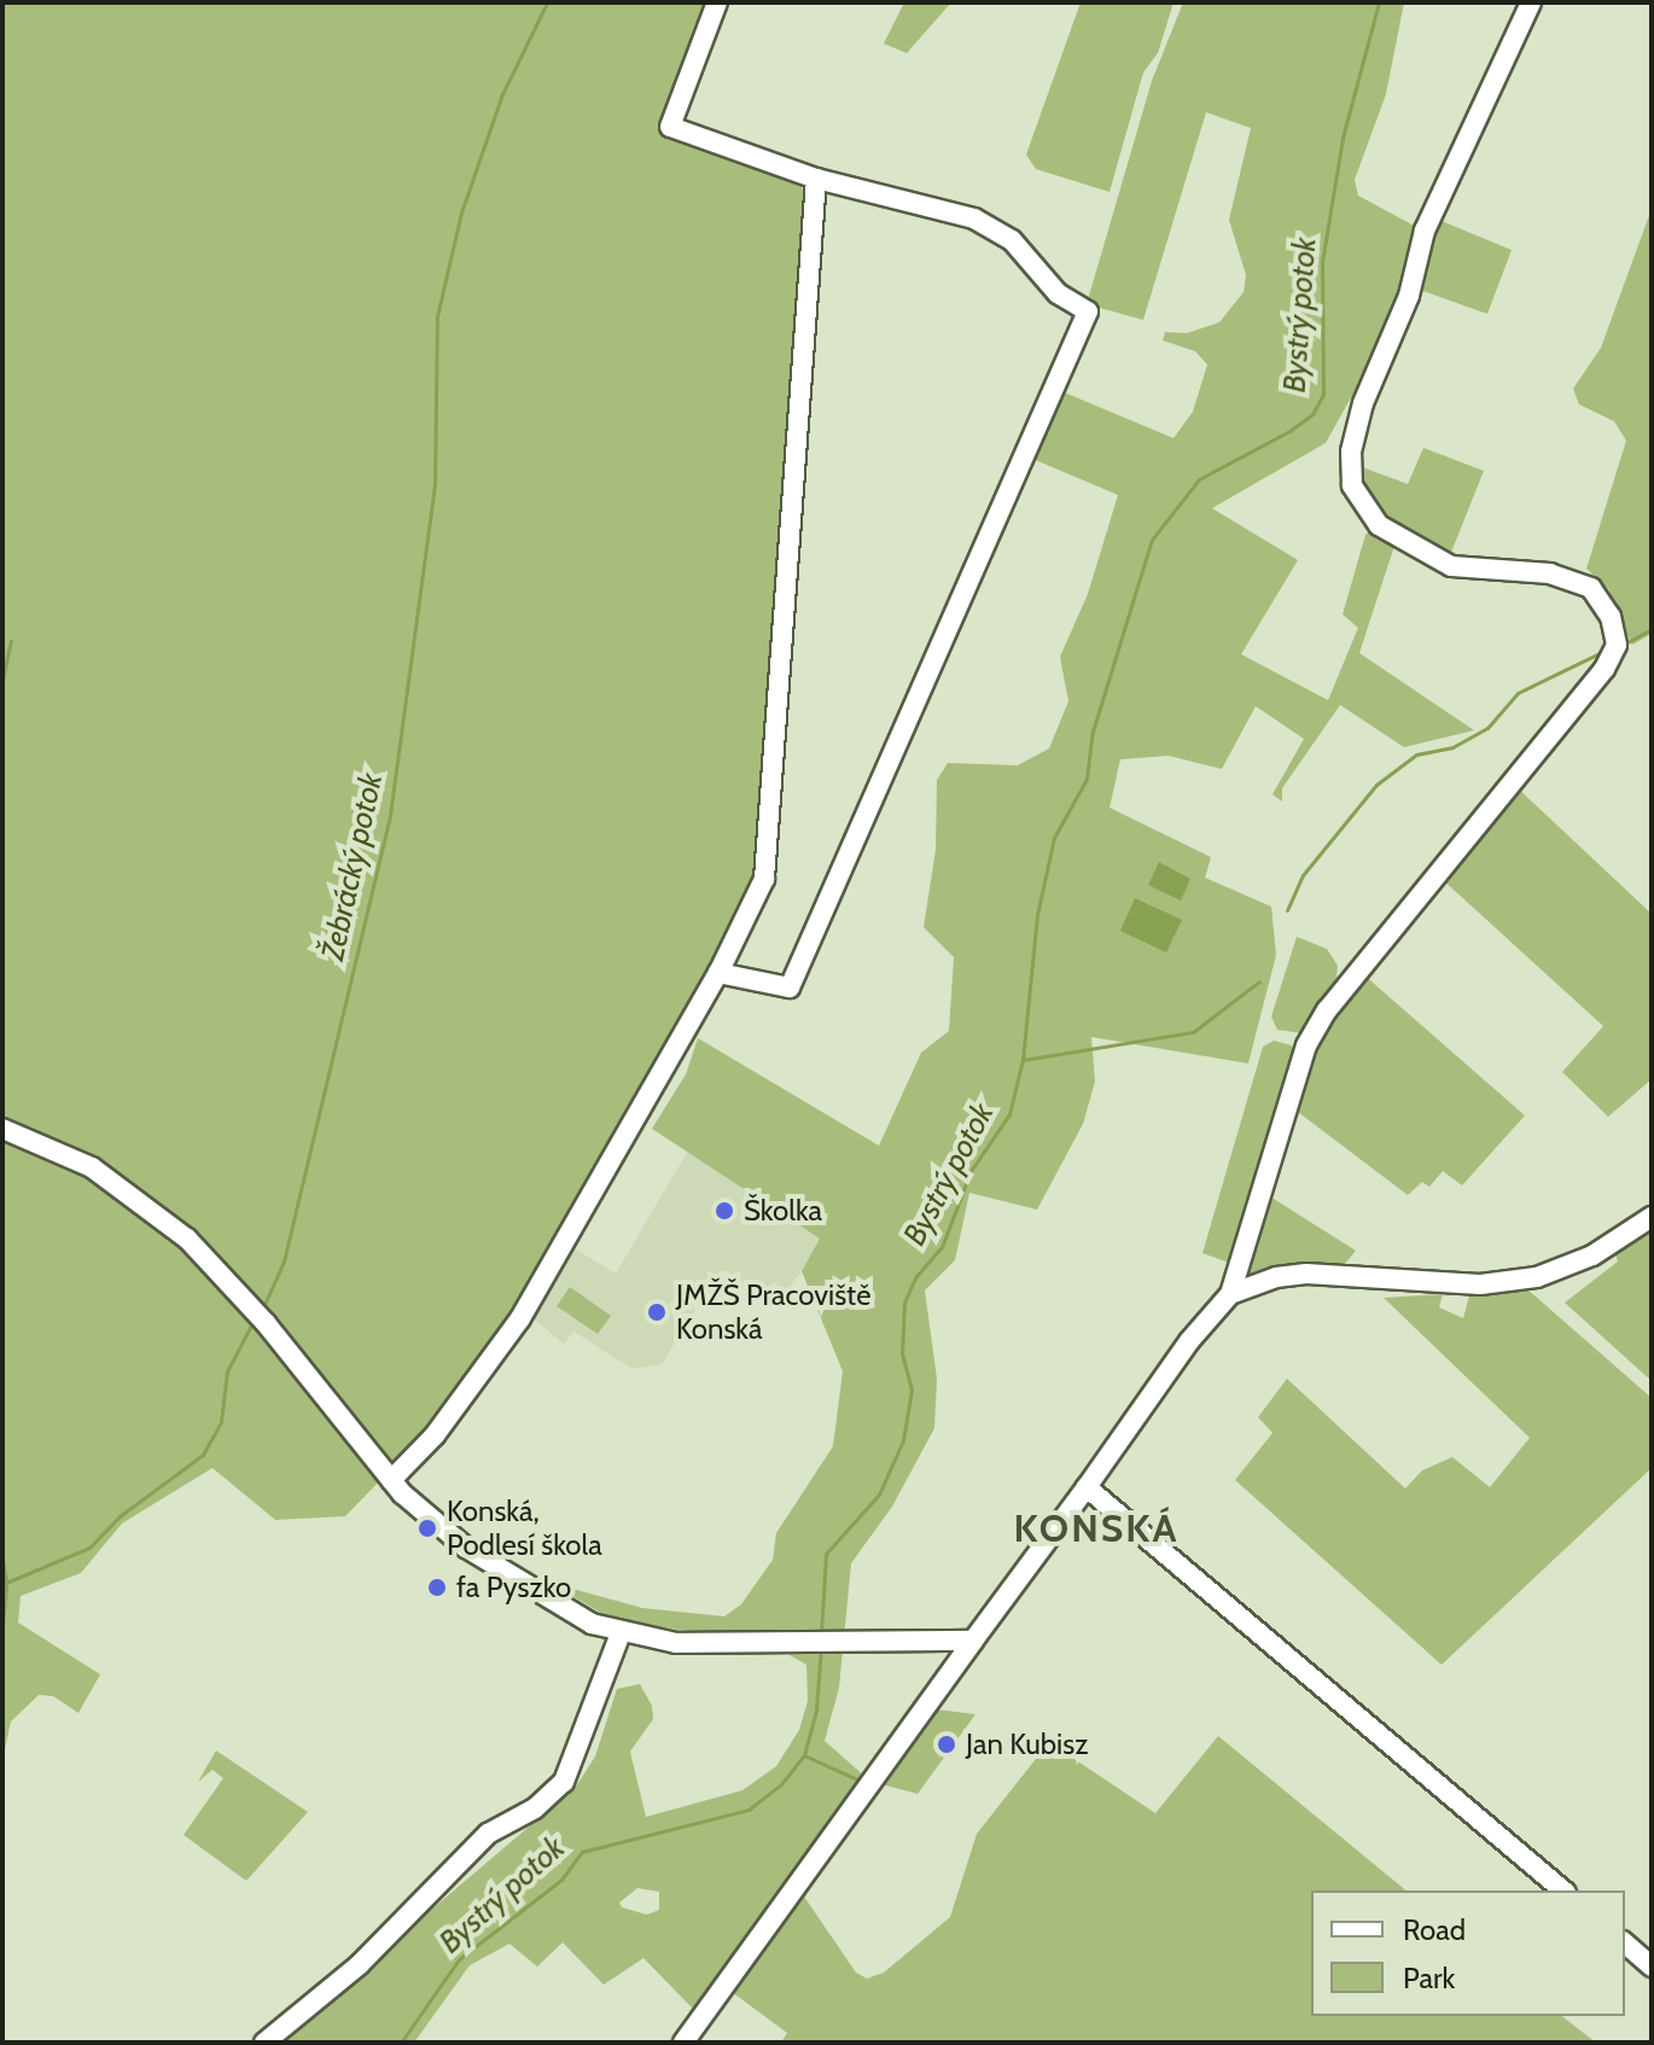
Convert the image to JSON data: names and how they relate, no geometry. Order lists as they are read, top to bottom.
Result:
{
  "districts": ["KONSKÁ"],
  "water": ["Bystrý potok", "Žebrácký potok"],
  "places": [
    "Školka",
    "JMŽŠ Pracoviště Konská",
    "Konská, Podlesí škola",
    "fa Pyszko",
    "Jan Kubisz"
  ],
  "legend": ["Road", "Park"]
}
